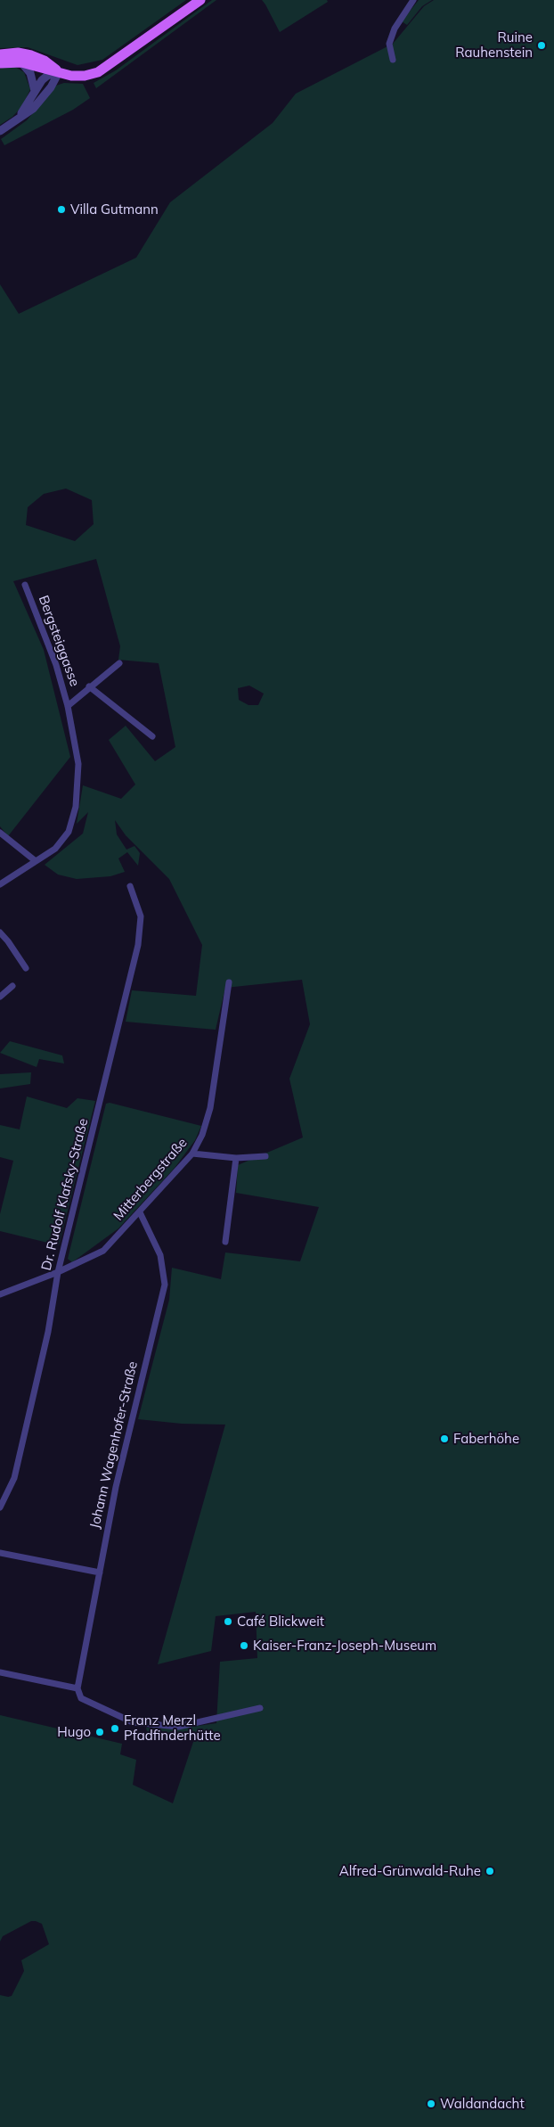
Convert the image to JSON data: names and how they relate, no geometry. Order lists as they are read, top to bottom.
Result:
{
  "streets": {
    "street": [
      "Bergsteiggasse",
      "Mitterbergstraße",
      "Dr. Rudolf Klafsky-Straße",
      "Johann Wagenhofer-Straße"
    ]
  },
  "crossings": [
    ["Mitterbergstraße", "Dr. Rudolf Klafsky-Straße"],
    ["Mitterbergstraße", "Johann Wagenhofer-Straße"]
  ],
  "places": [
    "Ruine Rauhenstein",
    "Villa Gutmann",
    "Faberhöhe",
    "Café Blickweit",
    "Kaiser-Franz-Joseph-Museum",
    "Franz Merzl Pfadfinderhütte",
    "Hugo",
    "Alfred-Grünwald-Ruhe",
    "Waldandacht"
  ]
}
